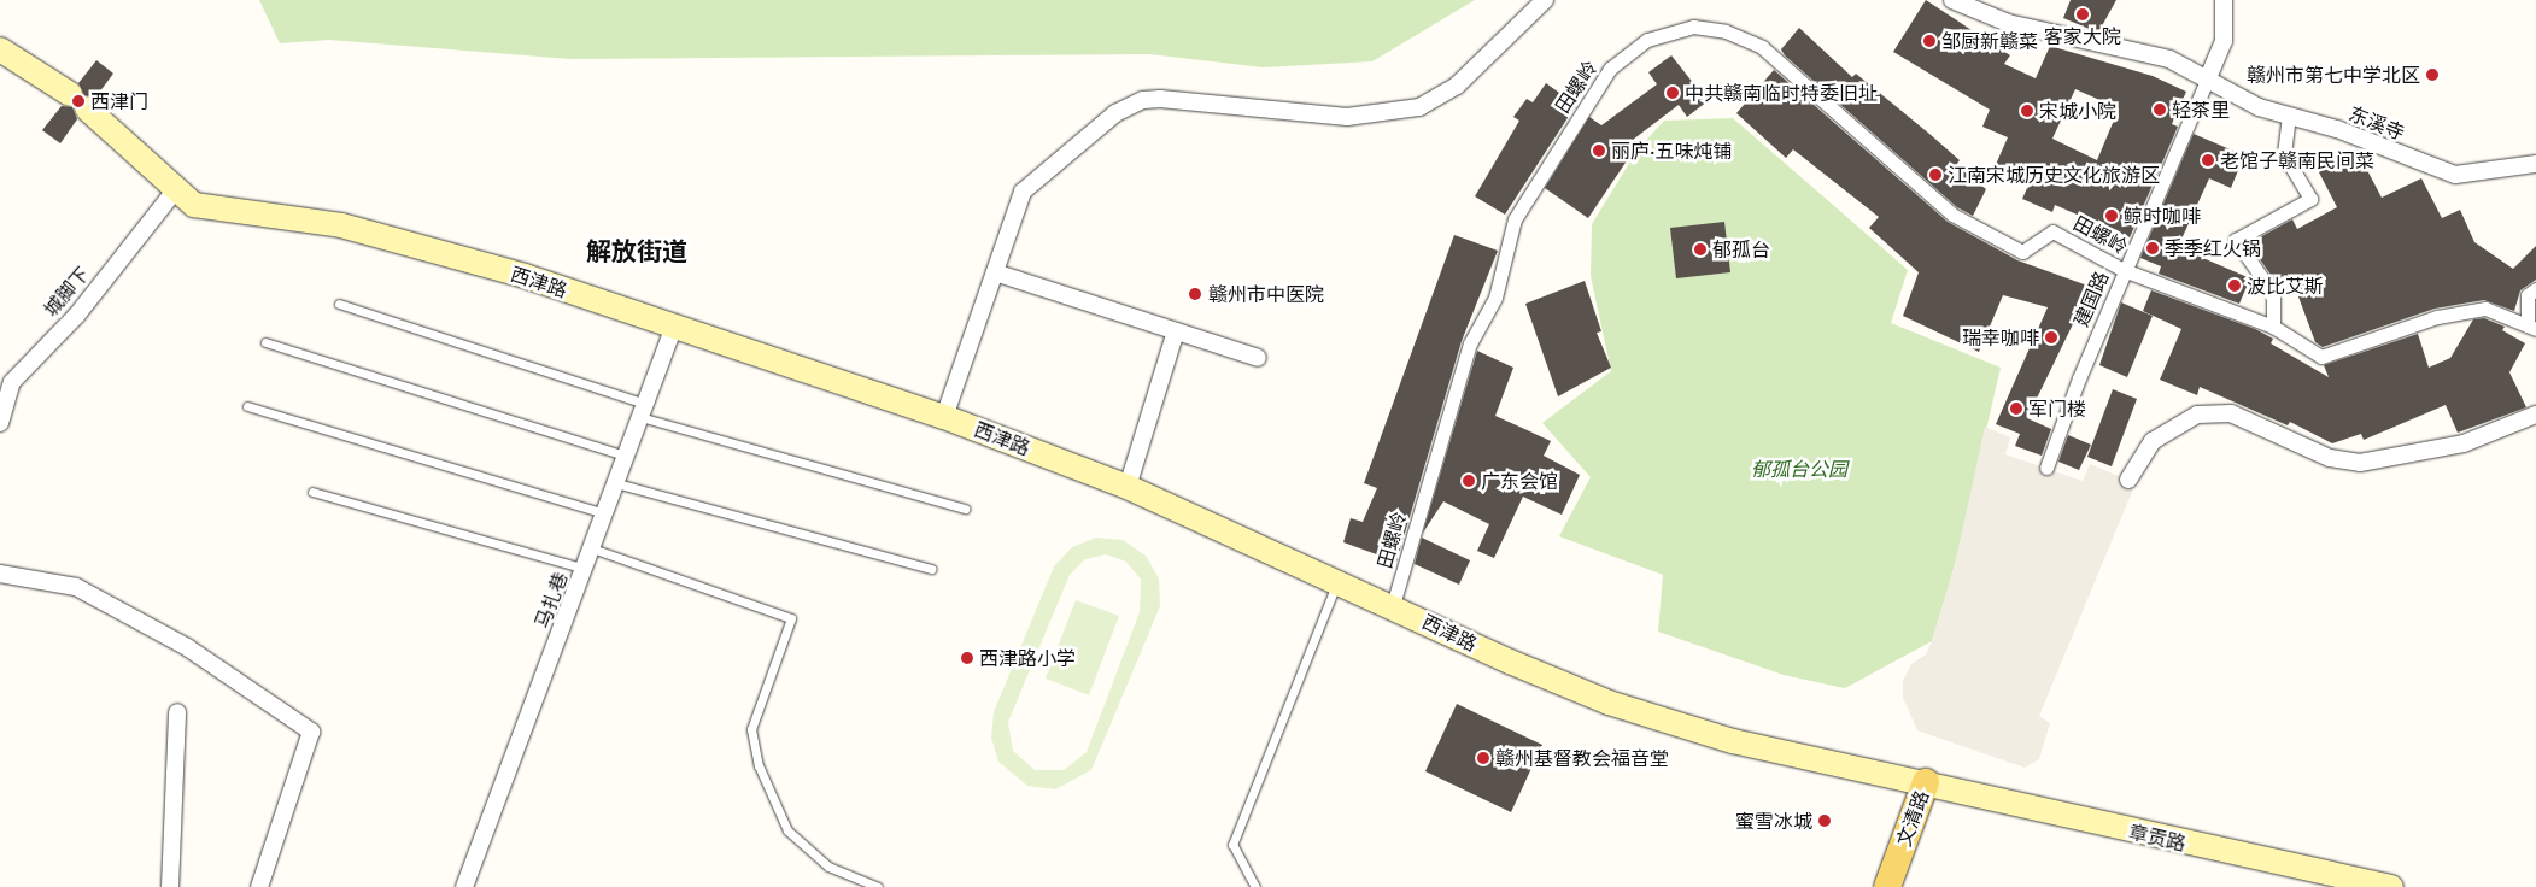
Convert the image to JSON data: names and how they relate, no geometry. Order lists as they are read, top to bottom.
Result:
{
  "streets": {
    "main road": ["西津路", "文清路", "章贡路"],
    "street": [
      "田螺岭",
      "东溪寺",
      "城脚下",
      "建国路",
      "马扎巷"
    ]
  },
  "crossings": [
    ["田螺岭", "西津路"],
    ["田螺岭", "建国路"],
    ["东溪寺", "建国路"],
    ["西津路", "城脚下"],
    ["西津路", "马扎巷"],
    ["西津路", "文清路"],
    ["西津路", "章贡路"],
    ["文清路", "章贡路"]
  ],
  "districts": ["解放街道"],
  "parks": ["郁孤台公园"],
  "places": [
    "客家大院",
    "邹厨新赣菜",
    "赣州市第七中学北区",
    "中共赣南临时特委旧址",
    "西津门",
    "轻茶里",
    "宋城小院",
    "丽庐·五味炖铺",
    "老馆子赣南民间菜",
    "江南宋城历史文化旅游区",
    "鲸时咖啡",
    "季季红火锅",
    "郁孤台",
    "波比艾斯",
    "赣州市中医院",
    "瑞幸咖啡",
    "军门楼",
    "广东会馆",
    "西津路小学",
    "赣州基督教会福音堂",
    "蜜雪冰城"
  ]
}
